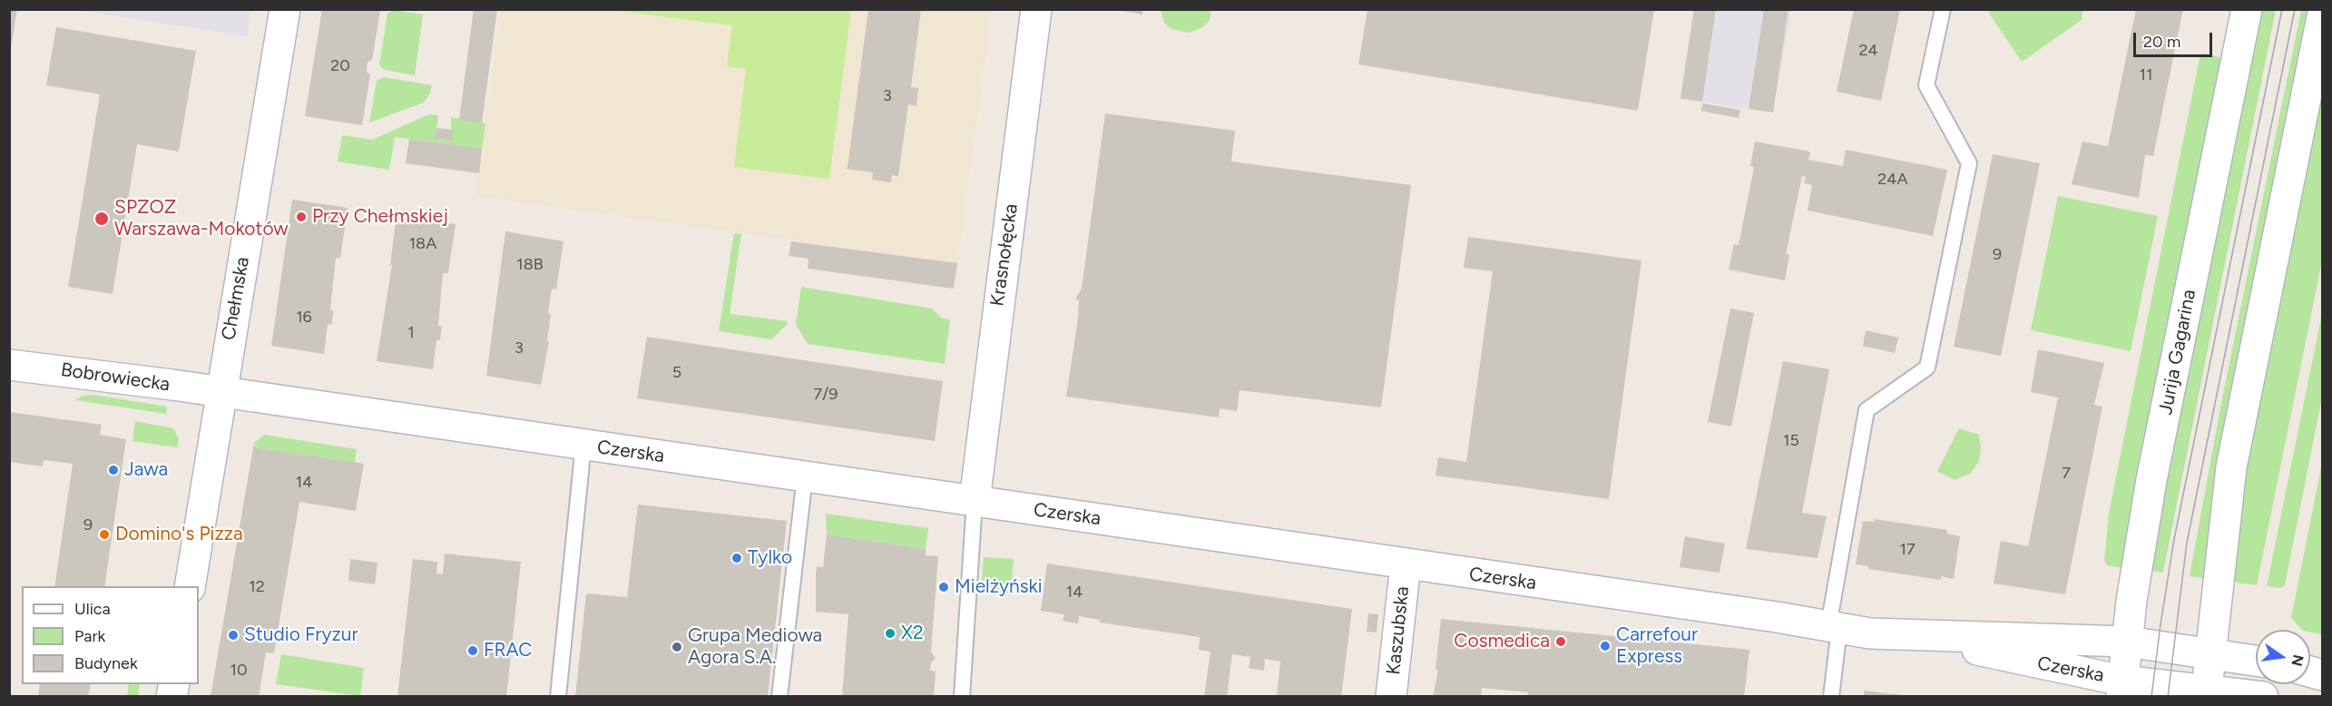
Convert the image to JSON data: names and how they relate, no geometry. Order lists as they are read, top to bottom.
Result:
{
  "streets": {
    "street": [
      "Krasnołęcka",
      "Chełmska",
      "Jurija Gagarina",
      "Bobrowiecka",
      "Czerska",
      "Kaszubska"
    ]
  },
  "crossings": [
    ["Krasnołęcka", "Czerska"],
    ["Chełmska", "Bobrowiecka"],
    ["Chełmska", "Czerska"],
    ["Jurija Gagarina", "Czerska"],
    ["Bobrowiecka", "Czerska"],
    ["Czerska", "Kaszubska"]
  ],
  "places": [
    "Przy Chełmskiej",
    "SPZOZ Warszawa-Mokotów",
    "Jawa",
    "Domino's Pizza",
    "Tylko",
    "Mielżyński",
    "X2",
    "Studio Fryzur",
    "Cosmedica",
    "Carrefour Express",
    "Grupa Mediowa Agora S.A.",
    "FRAC"
  ],
  "house_numbers": [
    "24",
    "20",
    "11",
    "3",
    "24A",
    "18A",
    "9",
    "18B",
    "16",
    "1",
    "3",
    "5",
    "7/9",
    "15",
    "7",
    "14",
    "9",
    "17",
    "12",
    "14",
    "10"
  ],
  "legend": ["Ulica", "Park", "Budynek"],
  "scale_bar": "20 m",
  "north": "right"
}
